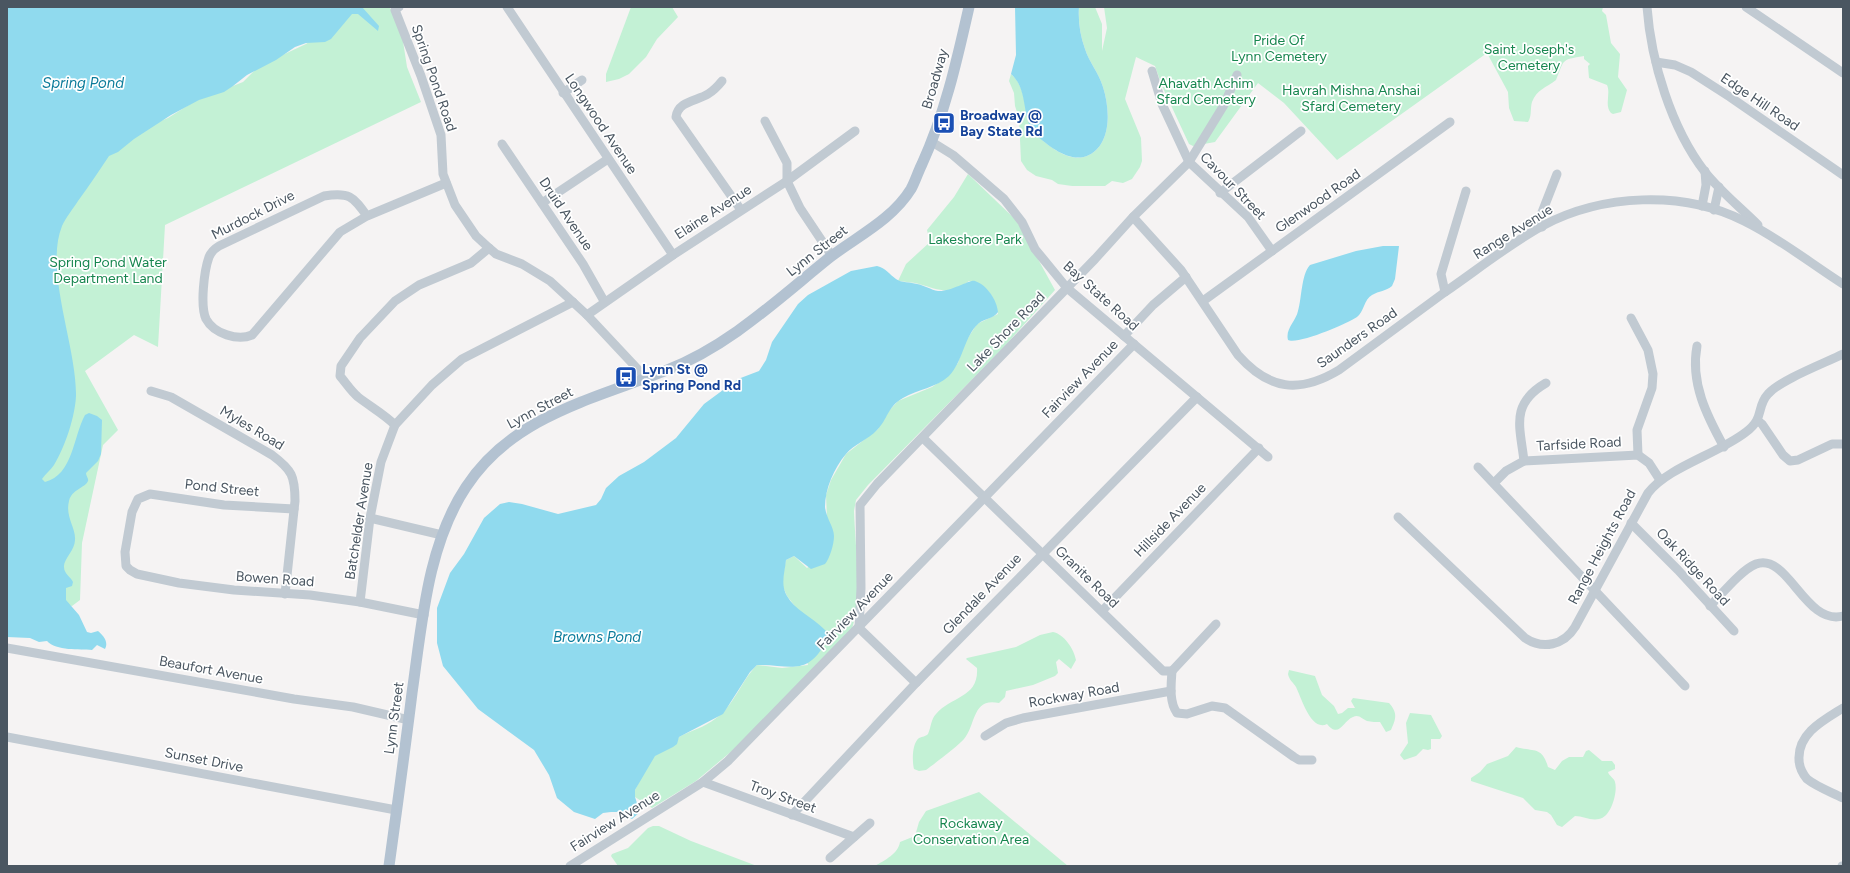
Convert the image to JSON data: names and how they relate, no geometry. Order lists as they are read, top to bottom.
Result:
{
  "streets": {
    "main road": ["Broadway", "Lynn Street"],
    "street": [
      "Spring Pond Road",
      "Edge Hill Road",
      "Longwood Avenue",
      "Cavour Street",
      "Glenwood Road",
      "Elaine Avenue",
      "Druid Avenue",
      "Murdock Drive",
      "Range Avenue",
      "Bay State Road",
      "Lake Shore Road",
      "Saunders Road",
      "Fairview Avenue",
      "Myles Road",
      "Tarfside Road",
      "Pond Street",
      "Hillside Avenue",
      "Batchelder Avenue",
      "Range Heights Road",
      "Oak Ridge Road",
      "Granite Road",
      "Bowen Road",
      "Glendale Avenue",
      "Beaufort Avenue",
      "Rockway Road",
      "Sunset Drive",
      "Troy Street"
    ]
  },
  "crossings": [
    ["Spring Pond Road", "Elaine Avenue"],
    ["Spring Pond Road", "Murdock Drive"],
    ["Spring Pond Road", "Lynn Street"],
    ["Spring Pond Road", "Batchelder Avenue"],
    ["Broadway", "Lynn Street"],
    ["Broadway", "Bay State Road"],
    ["Longwood Avenue", "Elaine Avenue"],
    ["Cavour Street", "Glenwood Road"],
    ["Cavour Street", "Lake Shore Road"],
    ["Glenwood Road", "Saunders Road"],
    ["Elaine Avenue", "Druid Avenue"],
    ["Range Avenue", "Saunders Road"],
    ["Lynn Street", "Bowen Road"],
    ["Lynn Street", "Beaufort Avenue"],
    ["Lynn Street", "Sunset Drive"],
    ["Bay State Road", "Lake Shore Road"],
    ["Bay State Road", "Fairview Avenue"],
    ["Bay State Road", "Hillside Avenue"],
    ["Bay State Road", "Glendale Avenue"],
    ["Lake Shore Road", "Saunders Road"],
    ["Lake Shore Road", "Fairview Avenue"],
    ["Lake Shore Road", "Granite Road"],
    ["Fairview Avenue", "Granite Road"],
    ["Fairview Avenue", "Troy Street"],
    ["Myles Road", "Pond Street"],
    ["Myles Road", "Bowen Road"],
    ["Tarfside Road", "Range Heights Road"],
    ["Pond Street", "Bowen Road"],
    ["Hillside Avenue", "Granite Road"],
    ["Batchelder Avenue", "Bowen Road"],
    ["Range Heights Road", "Oak Ridge Road"],
    ["Granite Road", "Glendale Avenue"],
    ["Glendale Avenue", "Troy Street"]
  ],
  "water": ["Spring Pond", "Browns Pond"],
  "parks": [
    "Pride Of Lynn Cemetery",
    "Saint Joseph's Cemetery",
    "Ahavath Achim Sfard Cemetery",
    "Havrah Mishna Anshai Sfard Cemetery",
    "Lakeshore Park",
    "Spring Pond Water Department Land",
    "Rockaway Conservation Area"
  ],
  "places": {
    "bus stop": ["Broadway @ Bay State Rd", "Lynn St @ Spring Pond Rd"]
  }
}
